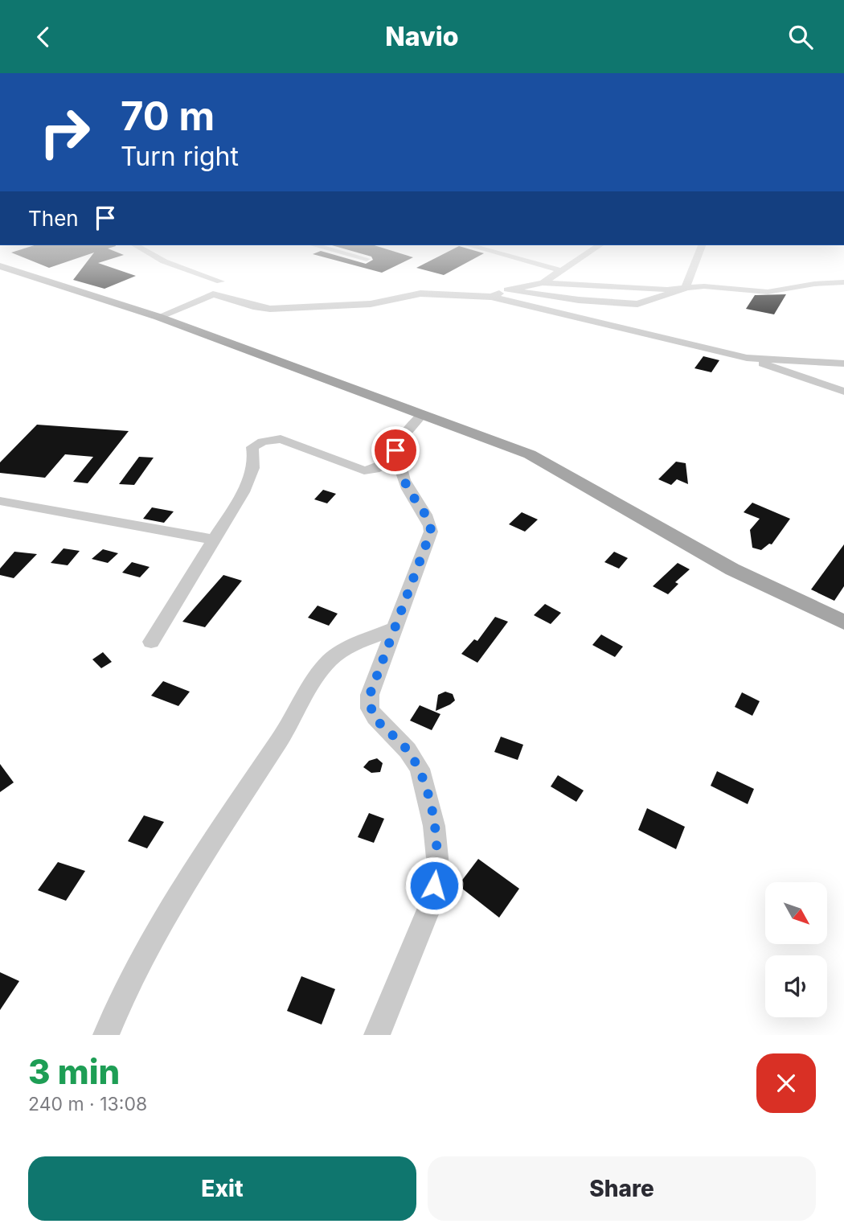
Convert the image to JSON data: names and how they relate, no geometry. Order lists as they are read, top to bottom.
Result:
{
  "north": "bottom right",
  "page": {
    "header": "Navio",
    "turn": ["70 m", "Turn right"],
    "then": "Then",
    "heading": ["3 min", "240 m · 13:08"],
    "buttons": ["Exit", "Share"]
  }
}
